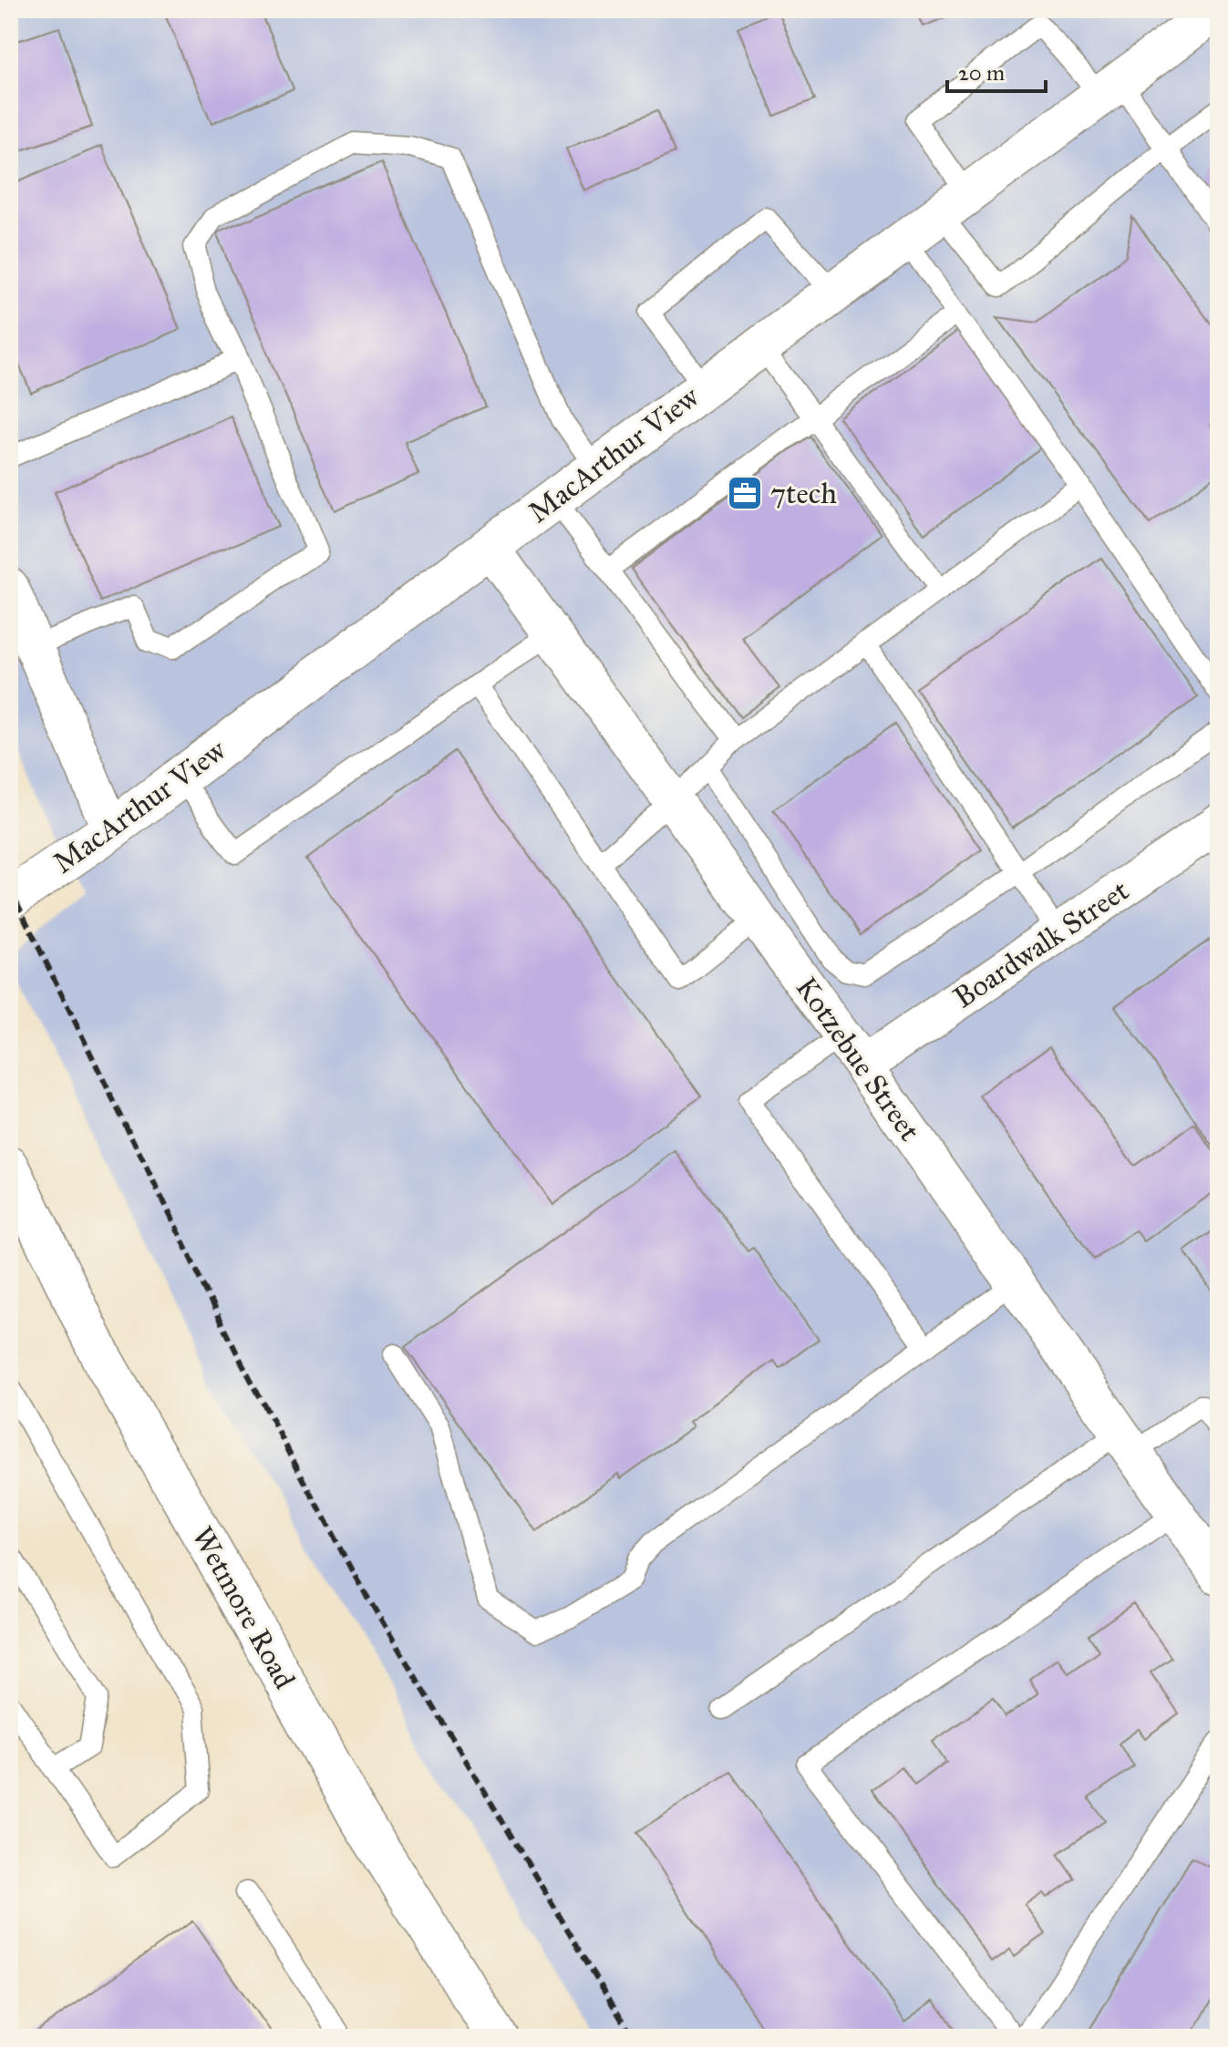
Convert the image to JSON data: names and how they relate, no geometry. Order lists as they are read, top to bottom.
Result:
{
  "streets": {
    "street": [
      "MacArthur View",
      "Boardwalk Street",
      "Kotzebue Street",
      "Wetmore Road"
    ]
  },
  "crossings": [
    ["MacArthur View", "Kotzebue Street"],
    ["Boardwalk Street", "Kotzebue Street"]
  ],
  "places": {
    "office": ["7tech"]
  },
  "scale_bar": "20 m"
}
